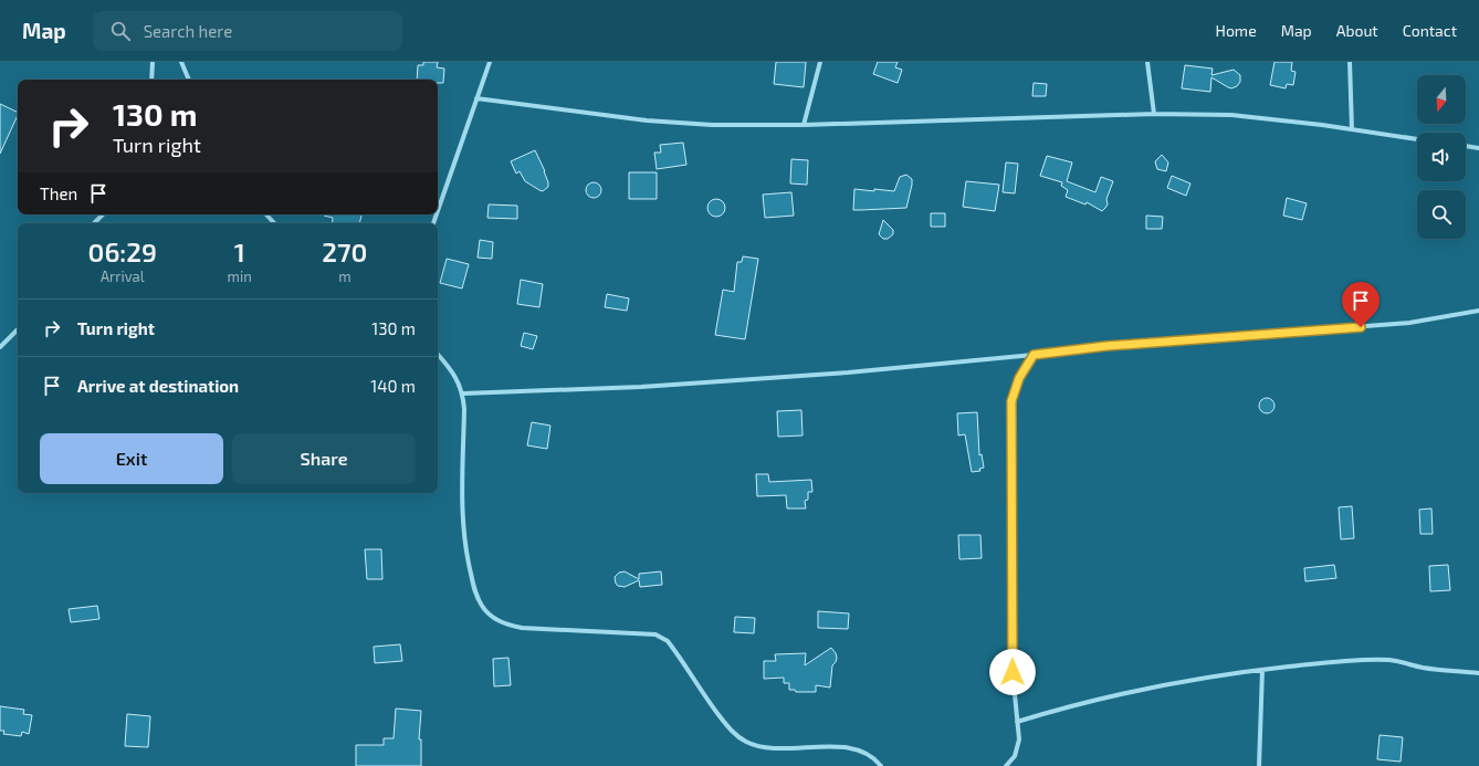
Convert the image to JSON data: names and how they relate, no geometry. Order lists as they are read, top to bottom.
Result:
{
  "north": "bottom",
  "page": {
    "header": "Map",
    "search": "Search here",
    "nav": [
      "Home",
      "Map",
      "About",
      "Contact"
    ],
    "turn": ["130 m", "Turn right"],
    "then": "Then",
    "eta": [
      "06:29",
      "Arrival",
      "1",
      "min",
      "270",
      "m"
    ],
    "list": [
      {
        "name": "Turn right",
        "value": "130 m"
      },
      {
        "name": "Arrive at destination",
        "value": "140 m"
      }
    ],
    "buttons": ["Exit", "Share"]
  }
}
